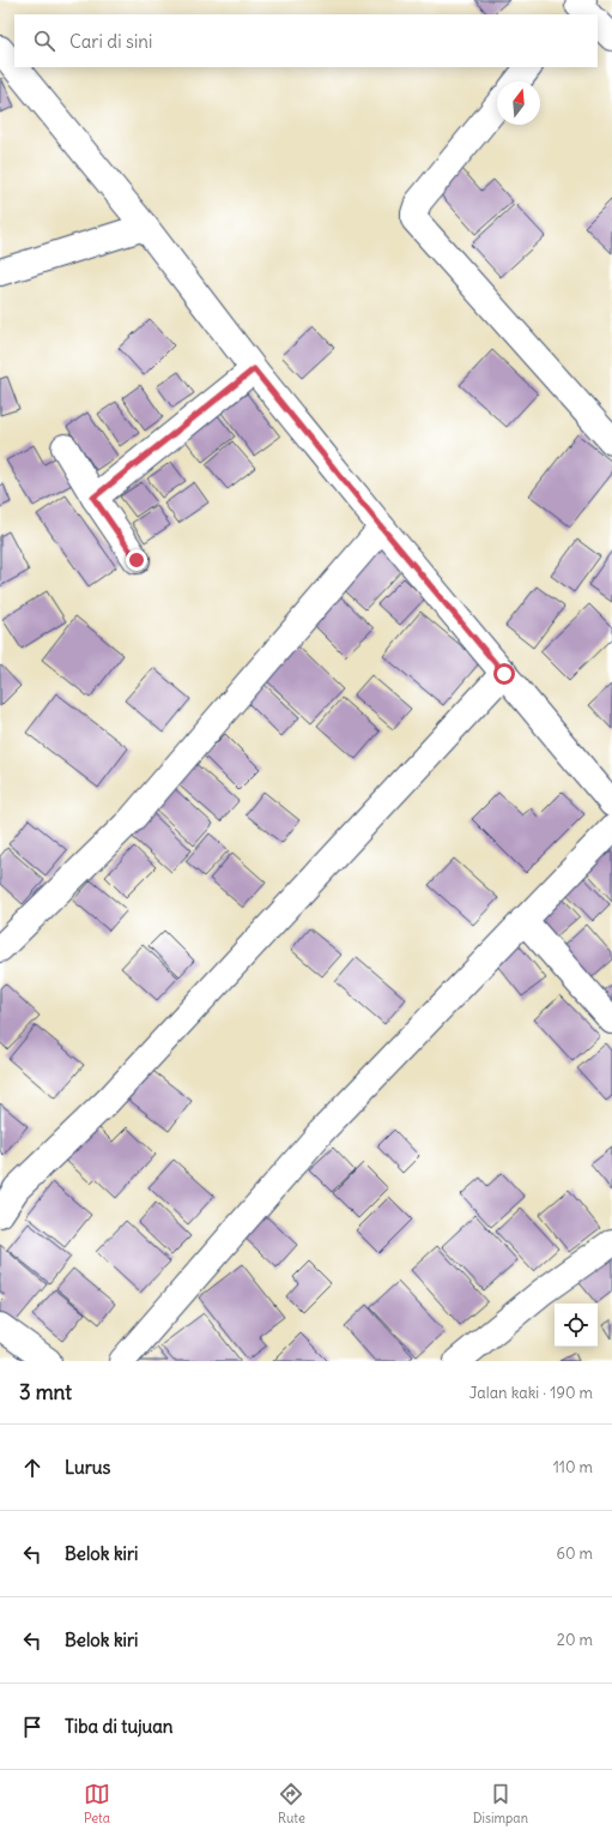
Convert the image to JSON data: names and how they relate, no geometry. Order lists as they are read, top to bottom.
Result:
{
  "north": "top",
  "page": {
    "search": "Cari di sini",
    "heading": ["3 mnt", "Jalan kaki · 190 m"],
    "list": [
      ["Lurus", "110 m"],
      ["Belok kiri", "60 m"],
      ["Belok kiri", "20 m"],
      "Tiba di tujuan"
    ],
    "nav": ["Peta", "Rute", "Disimpan"]
  }
}
